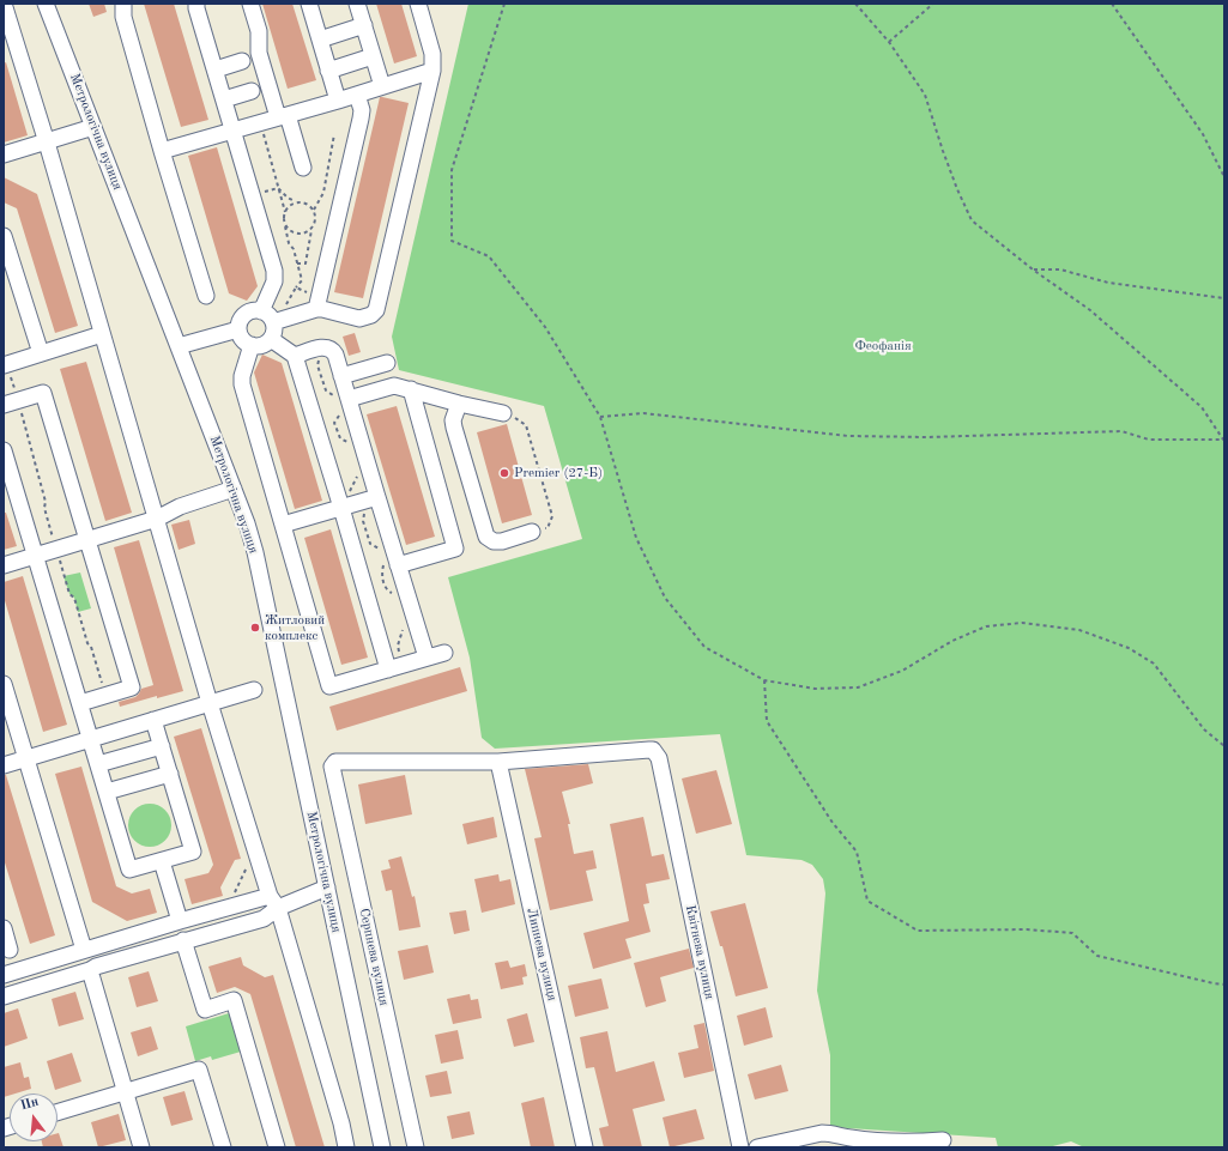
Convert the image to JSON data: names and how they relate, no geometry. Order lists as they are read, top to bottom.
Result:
{
  "streets": {
    "street": [
      "Метрологічна вулиця",
      "Квітнева вулиця",
      "Липнева вулиця",
      "Серпнева вулиця"
    ]
  },
  "crossings": [
    ["Квітнева вулиця", "Липнева вулиця"],
    ["Квітнева вулиця", "Серпнева вулиця"],
    ["Липнева вулиця", "Серпнева вулиця"]
  ],
  "parks": ["Феофанія"],
  "places": ["Premier (27-Б)", "Житловий комплекс"],
  "north": "top"
}
